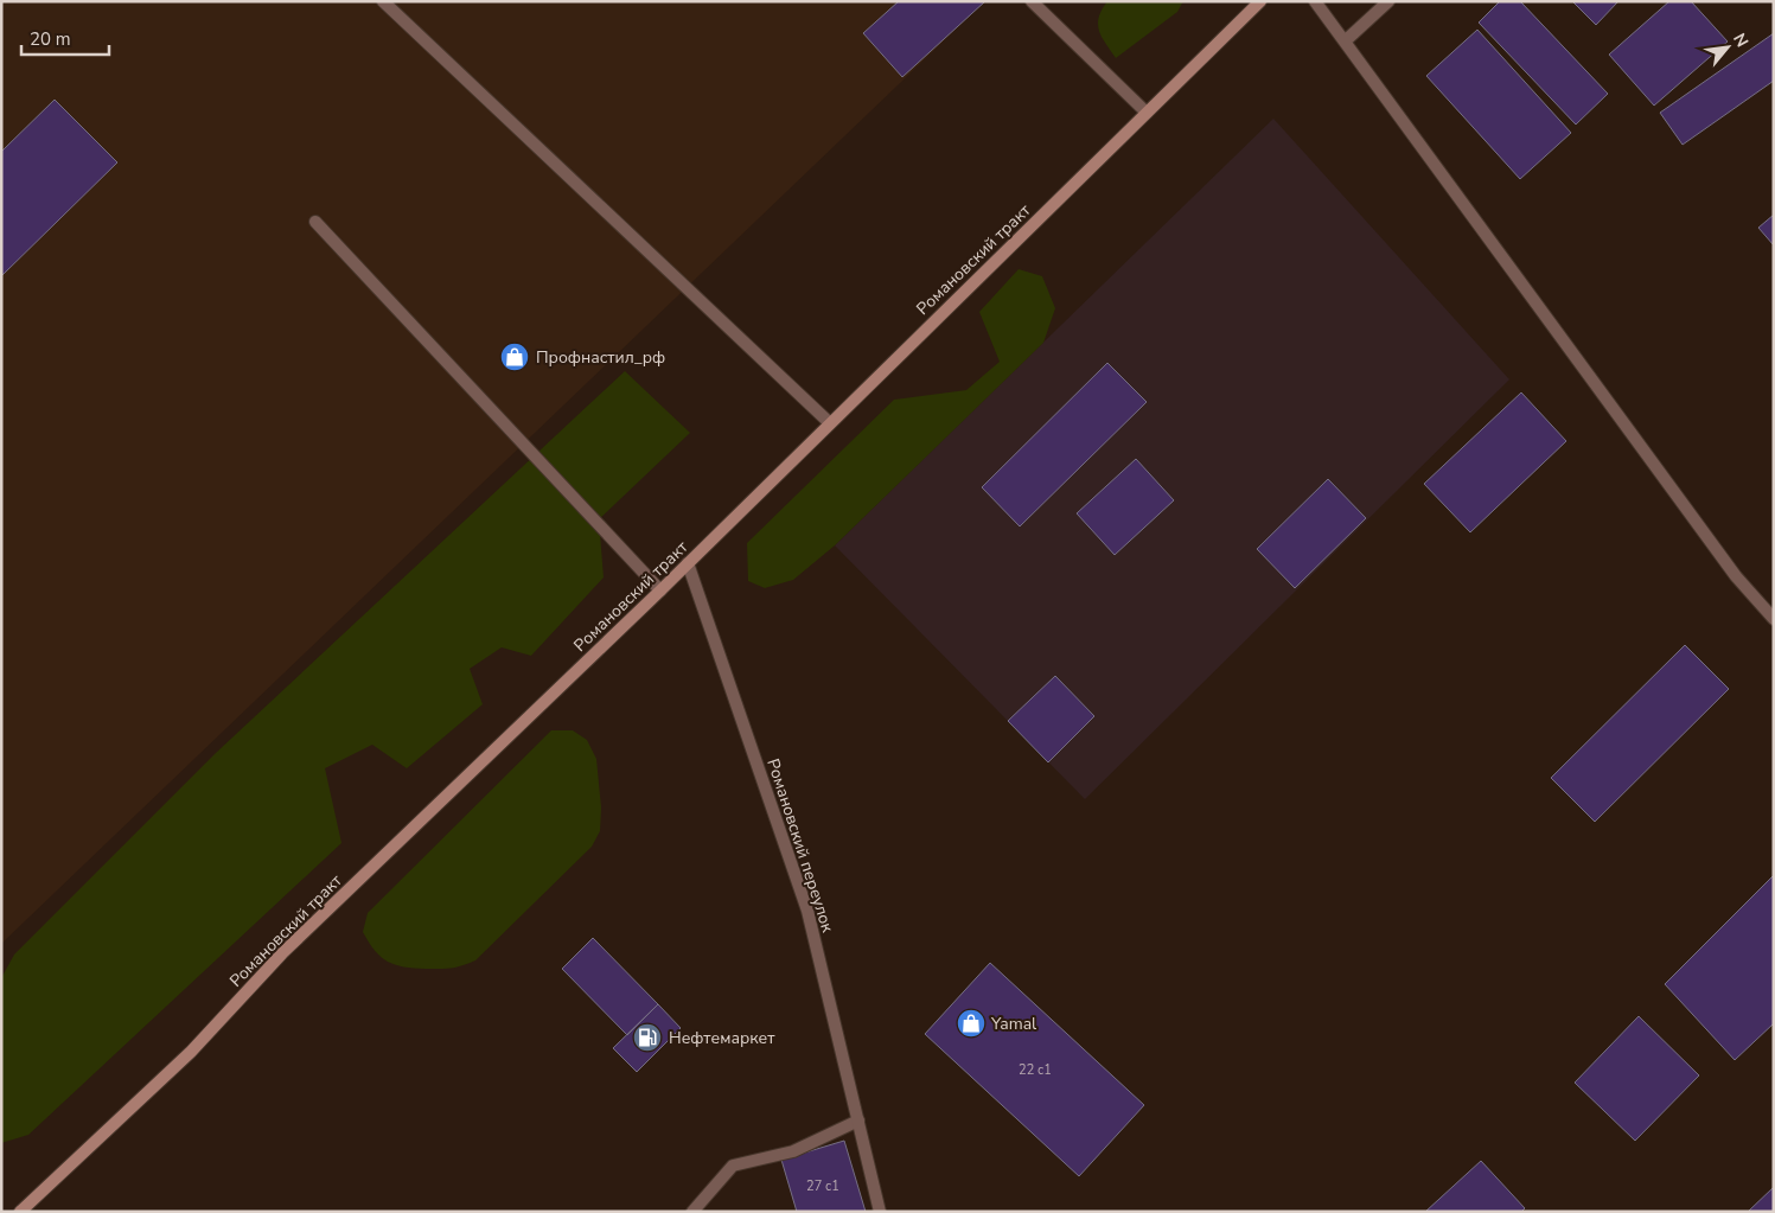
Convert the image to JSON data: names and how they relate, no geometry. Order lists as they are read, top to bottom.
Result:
{
  "streets": {
    "main road": ["Романовский тракт"],
    "street": ["Романовский переулок"]
  },
  "crossings": [
    ["Романовский тракт", "Романовский переулок"]
  ],
  "places": {
    "shop": ["Профнастил_рф", "Yamal"],
    "fuel station": ["Нефтемаркет"]
  },
  "house_numbers": ["22 с1", "27 с1"],
  "scale_bar": "20 m",
  "north": "top right"
}
